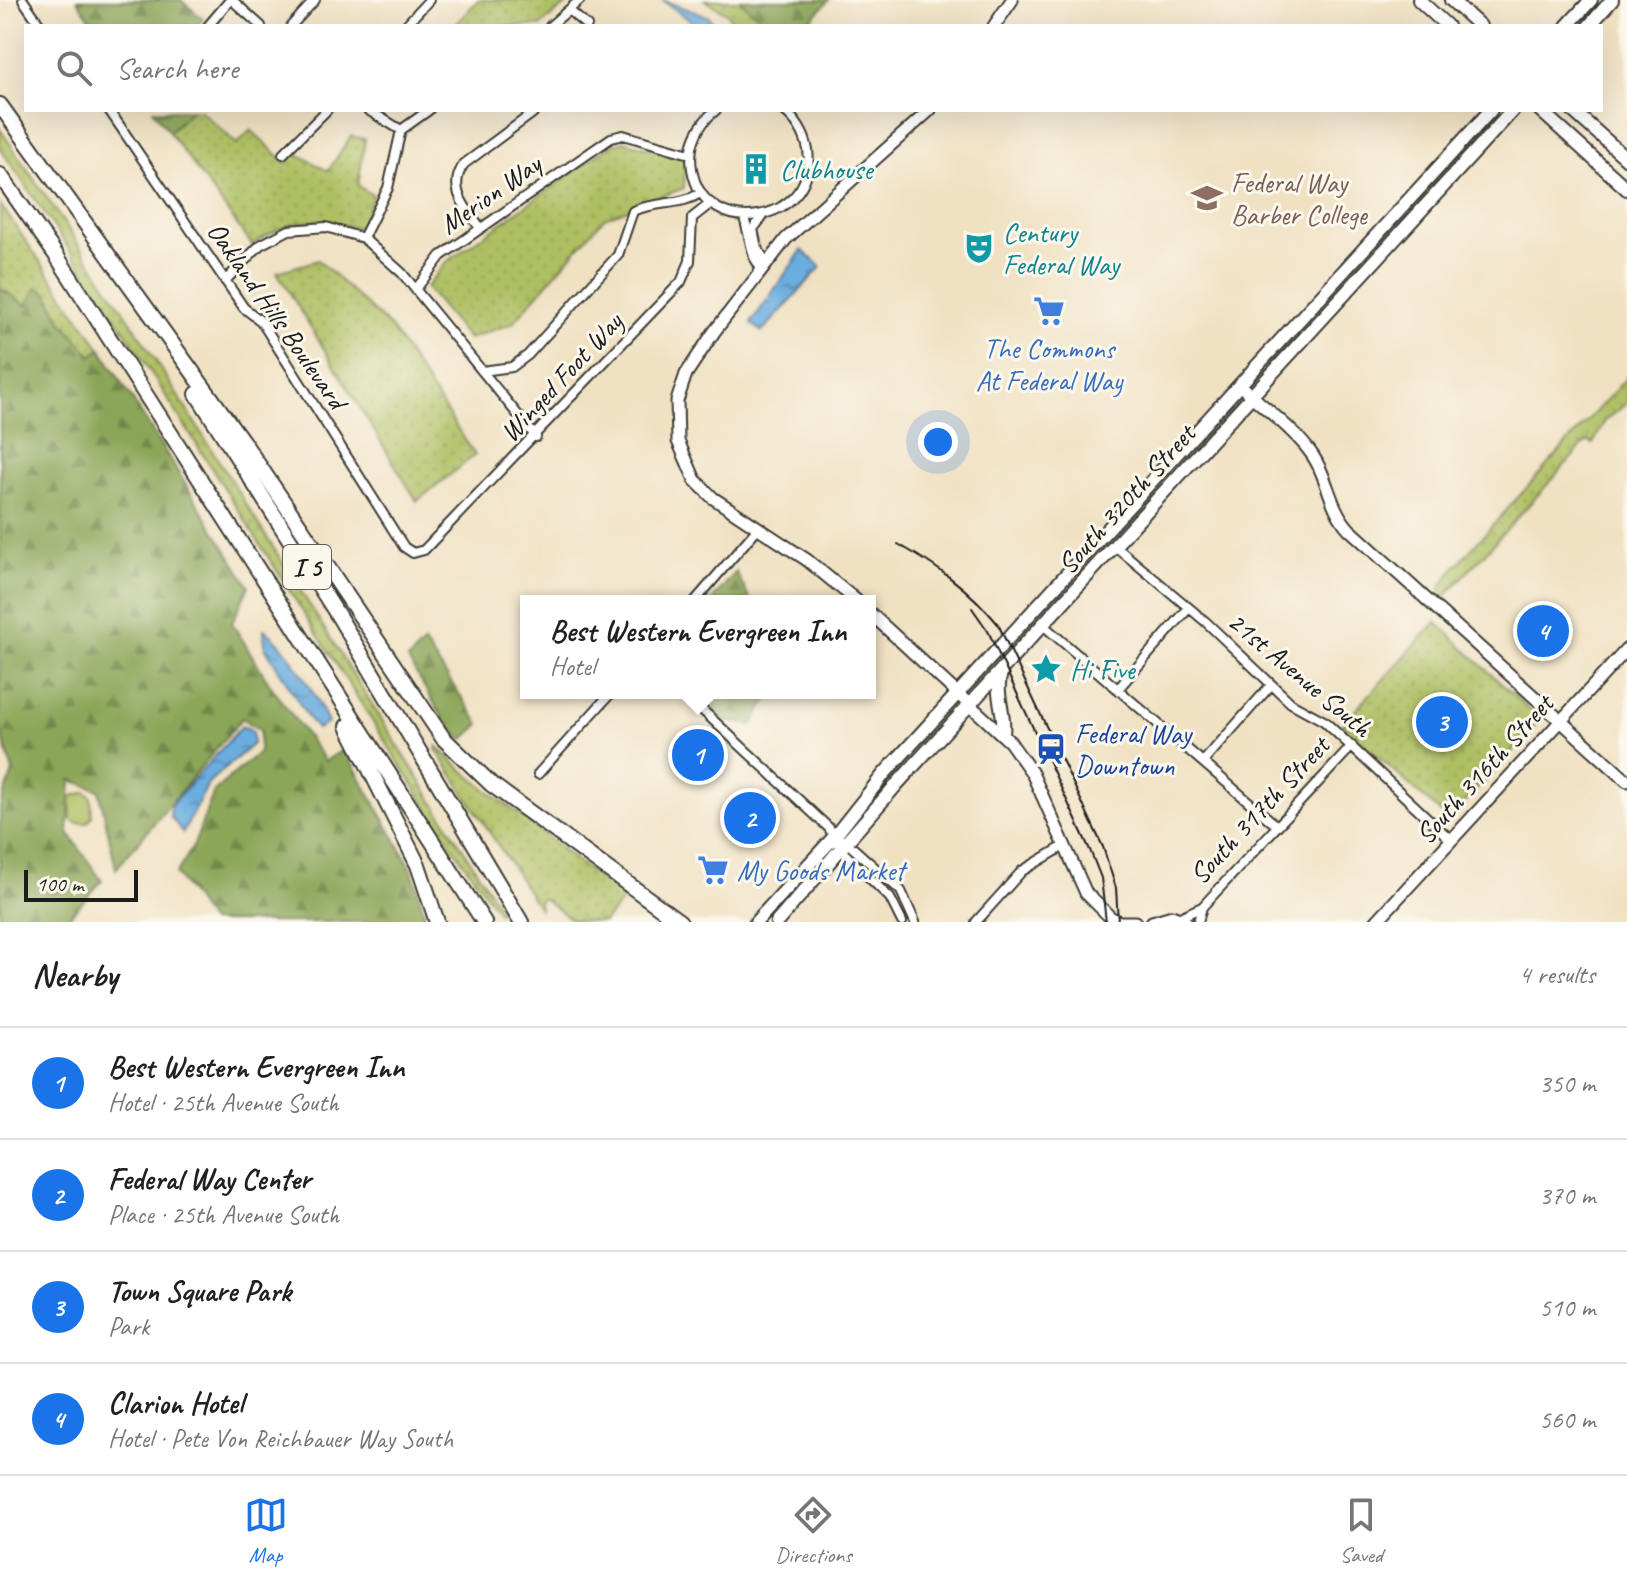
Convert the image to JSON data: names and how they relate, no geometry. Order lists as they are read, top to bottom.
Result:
{
  "streets": {
    "highway": ["I 5"],
    "main road": ["South 320th Street"],
    "street": [
      "Merion Way",
      "Oakland Hills Boulevard",
      "Winged Foot Way",
      "21st Avenue South",
      "South 316th Street",
      "South 317th Street"
    ]
  },
  "crossings": [
    ["Oakland Hills Boulevard", "Winged Foot Way"],
    ["South 320th Street", "21st Avenue South"],
    ["21st Avenue South", "South 316th Street"],
    ["21st Avenue South", "South 317th Street"]
  ],
  "places": {
    "building": ["Clubhouse"],
    "school or university": ["Federal Way Barber College"],
    "theatre": ["Century Federal Way"],
    "supermarket": ["The Commons At Federal Way", "My Goods Market"],
    "place": ["Hi Five"],
    "station": ["Federal Way Downtown"]
  },
  "scale_bar": "100 m",
  "page": {
    "search": "Search here",
    "popup": ["Best Western Evergreen Inn", "Hotel"],
    "pins": [
      "4",
      "3",
      "1",
      "2"
    ],
    "scale": "100 m",
    "heading": ["Nearby", "4 results"],
    "list": [
      {
        "mark": "1",
        "name": "Best Western Evergreen Inn",
        "note": "Hotel · 25th Avenue South",
        "value": "350 m"
      },
      {
        "mark": "2",
        "name": "Federal Way Center",
        "note": "Place · 25th Avenue South",
        "value": "370 m"
      },
      {
        "mark": "3",
        "name": "Town Square Park",
        "note": "Park",
        "value": "510 m"
      },
      {
        "mark": "4",
        "name": "Clarion Hotel",
        "note": "Hotel · Pete Von Reichbauer Way South",
        "value": "560 m"
      }
    ],
    "nav": ["Map", "Directions", "Saved"]
  }
}
